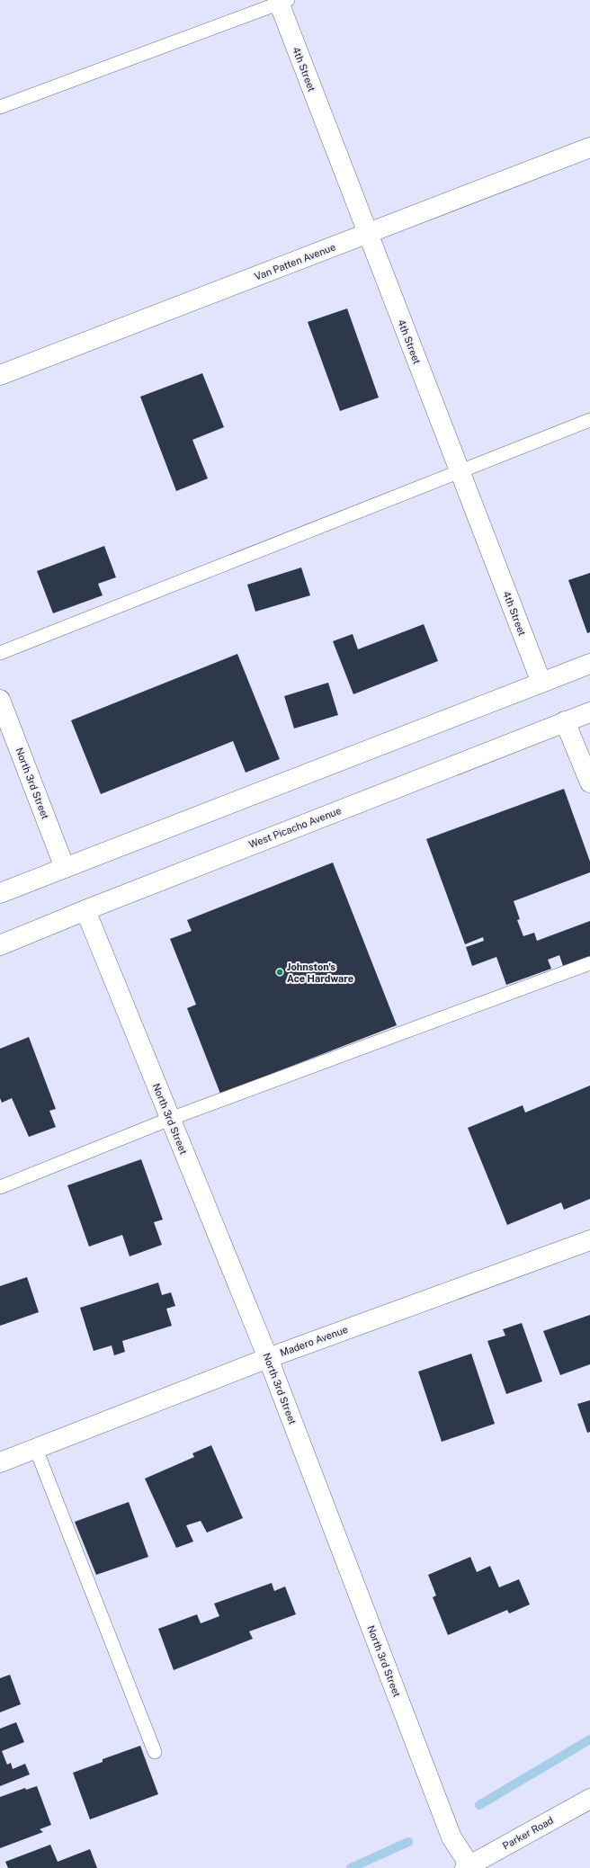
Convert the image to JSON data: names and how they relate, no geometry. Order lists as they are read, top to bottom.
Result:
{
  "streets": {
    "street": [
      "4th Street",
      "Van Patten Avenue",
      "North 3rd Street",
      "West Picacho Avenue",
      "Madero Avenue",
      "Parker Road"
    ]
  },
  "crossings": [
    ["4th Street", "Van Patten Avenue"],
    ["North 3rd Street", "West Picacho Avenue"],
    ["North 3rd Street", "Madero Avenue"],
    ["North 3rd Street", "Parker Road"]
  ],
  "places": ["Johnston's Ace Hardware"]
}
